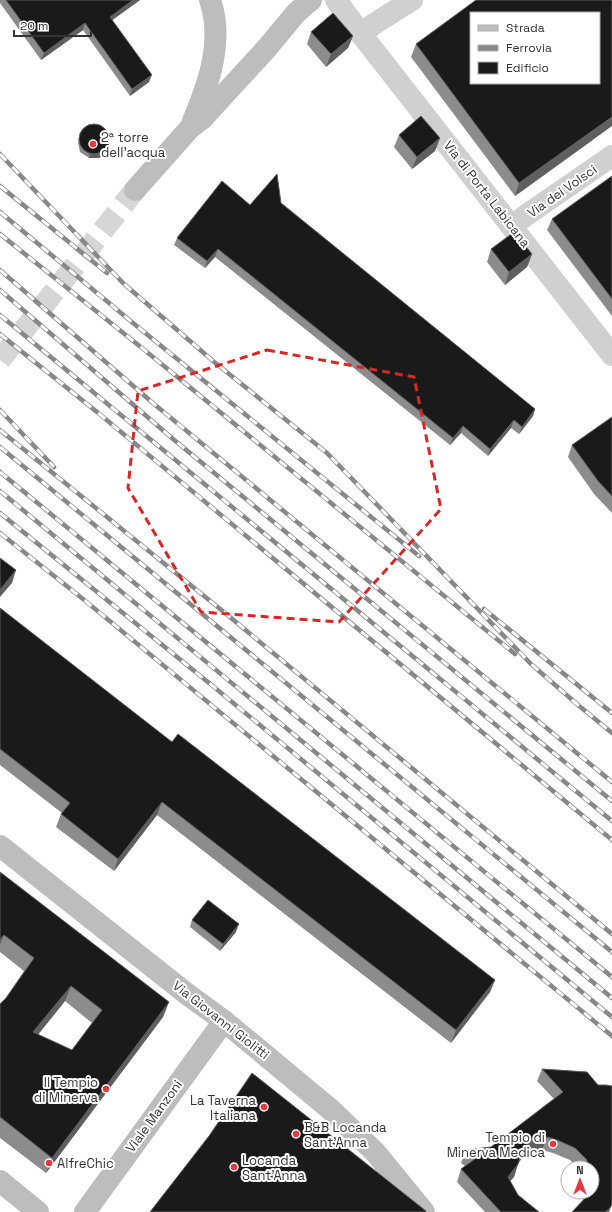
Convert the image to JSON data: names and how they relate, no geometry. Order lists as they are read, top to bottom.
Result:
{
  "streets": {
    "main road": ["Via Giovanni Giolitti", "Viale Manzoni"],
    "street": ["Via dei Volsci", "Via di Porta Labicana"]
  },
  "crossings": [
    ["Via dei Volsci", "Via di Porta Labicana"],
    ["Via Giovanni Giolitti", "Viale Manzoni"]
  ],
  "places": [
    "2ª torre dell'acqua",
    "Il Tempio di Minerva",
    "La Taverna Italiana",
    "B&B Locanda Sant'Anna",
    "Tempio di Minerva Medica",
    "AlfreChic",
    "Locanda Sant'Anna"
  ],
  "legend": ["Strada", "Ferrovia", "Edificio"],
  "scale_bar": "20 m",
  "north": "top"
}
